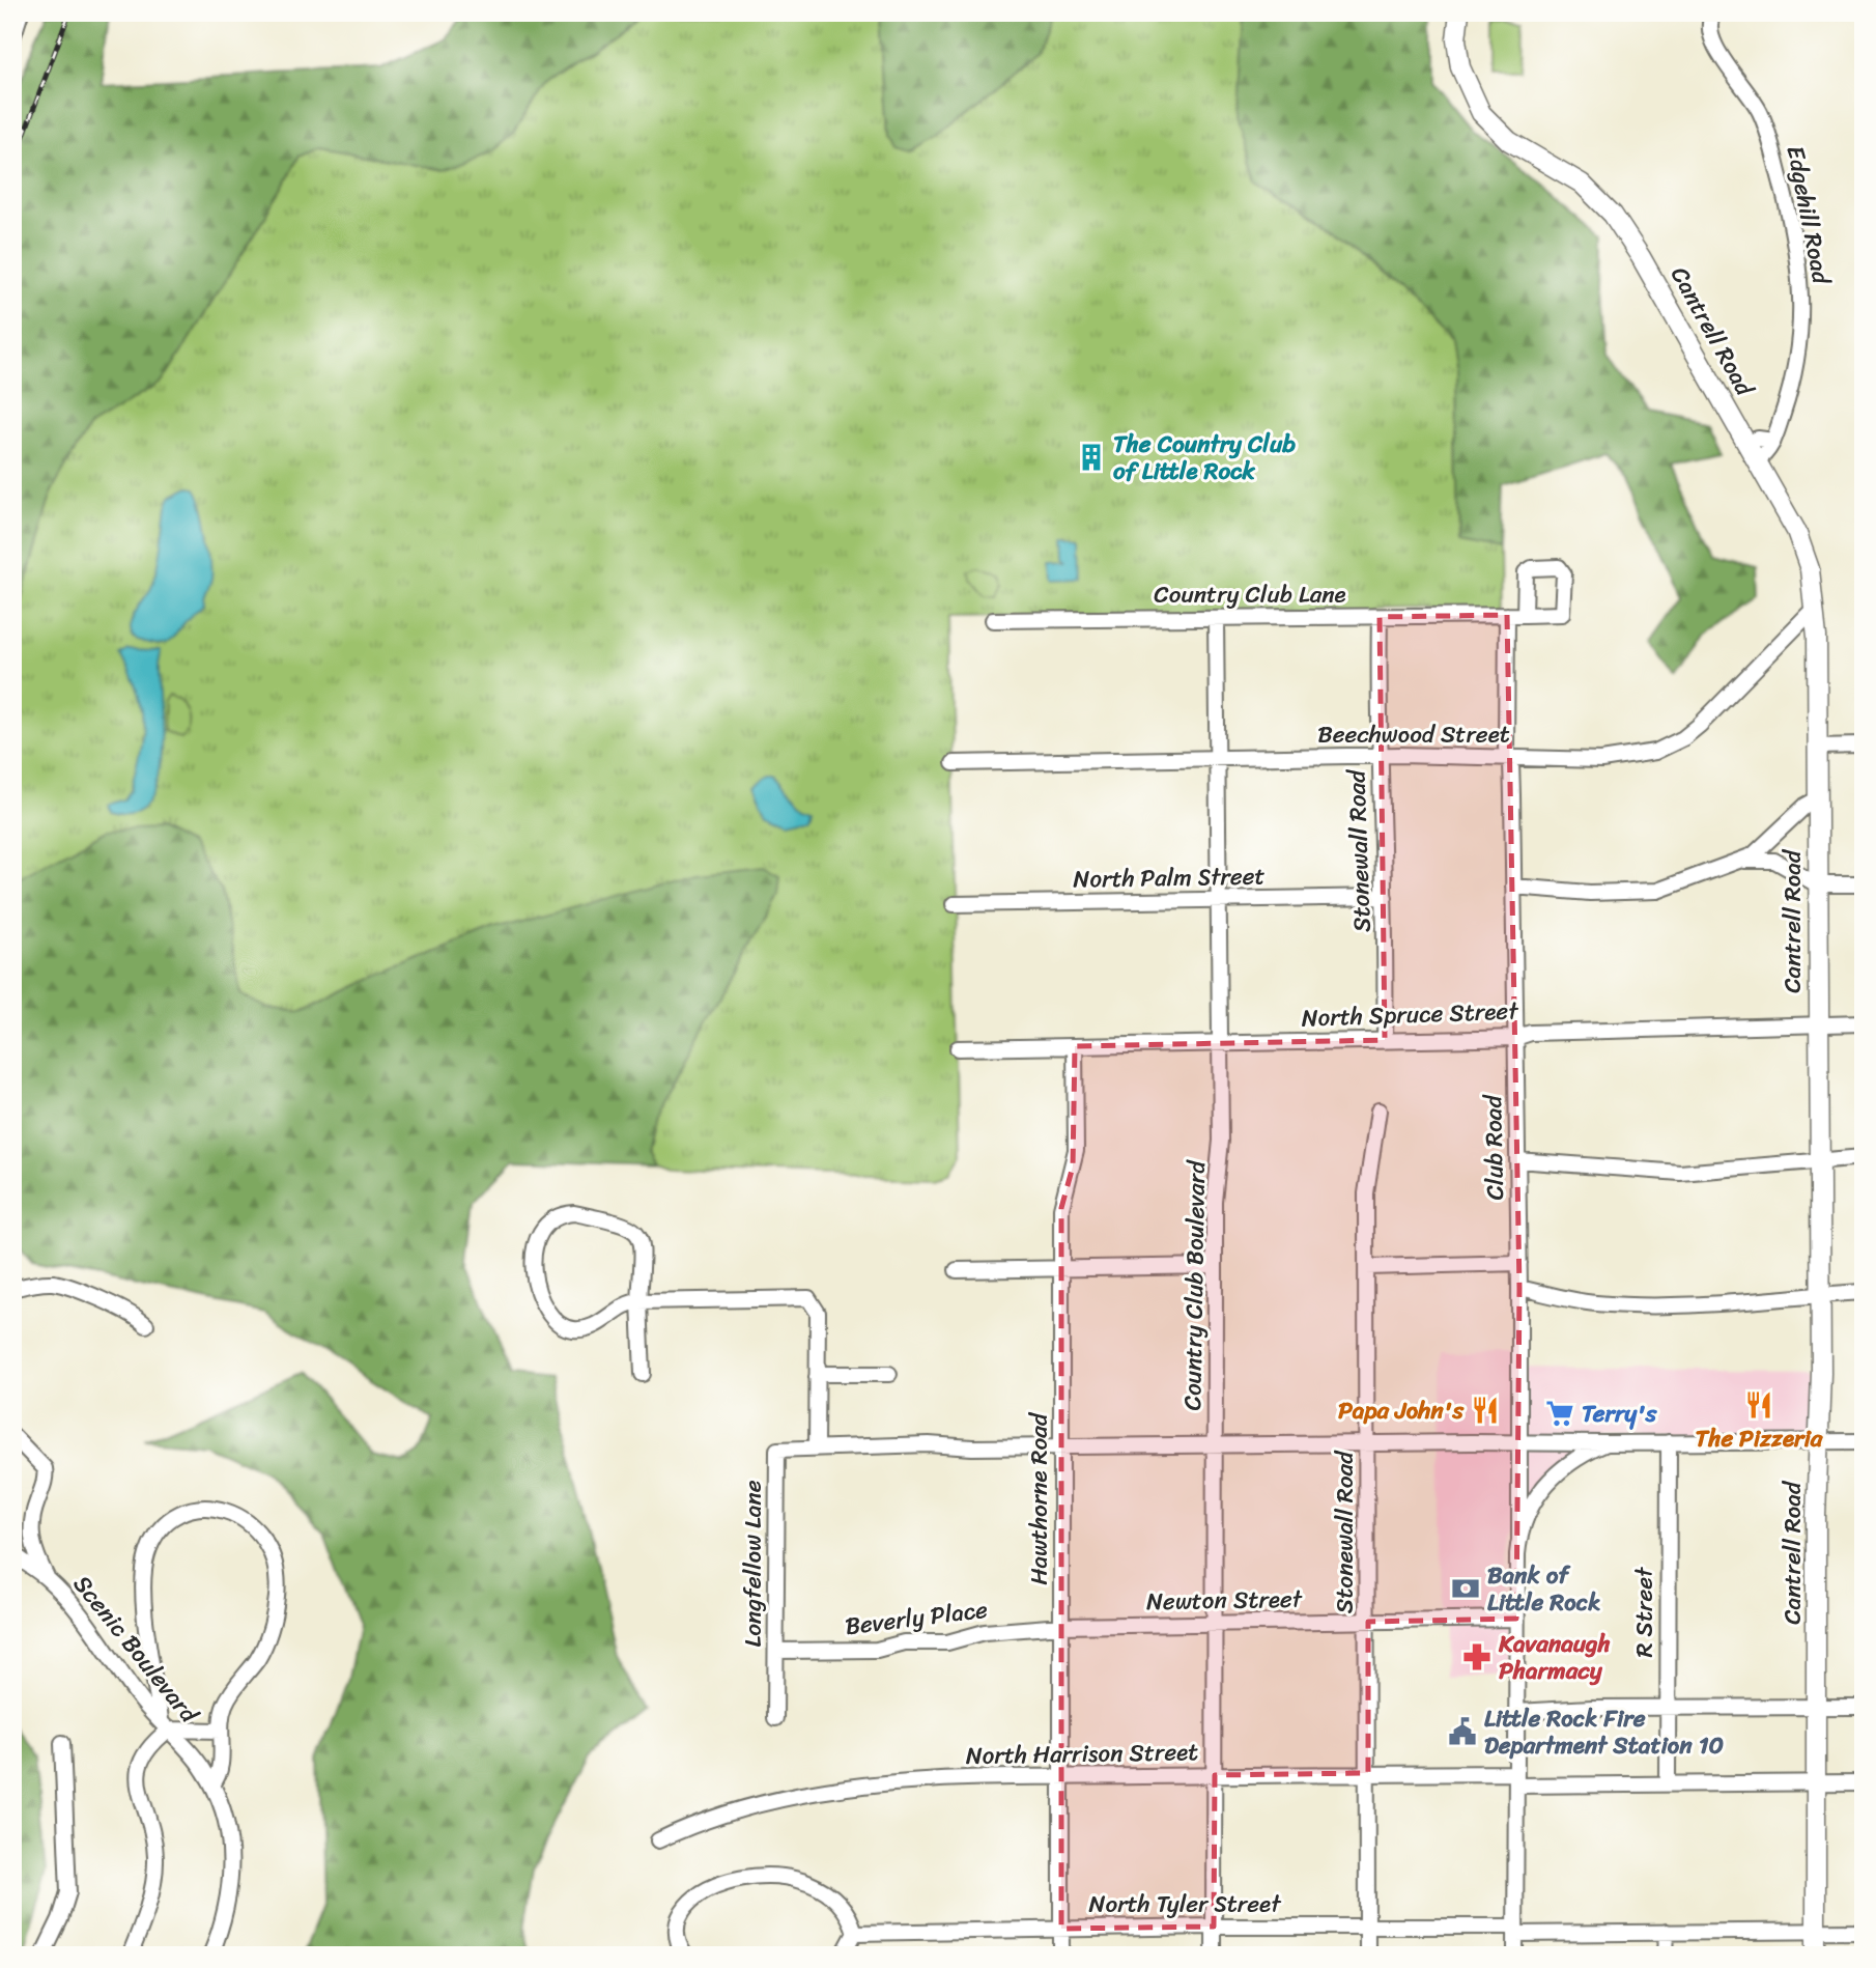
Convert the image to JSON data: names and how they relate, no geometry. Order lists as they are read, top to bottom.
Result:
{
  "streets": {
    "main road": ["Cantrell Road"],
    "street": [
      "Edgehill Road",
      "Country Club Lane",
      "Beechwood Street",
      "Stonewall Road",
      "North Palm Street",
      "North Spruce Street",
      "Club Road",
      "Country Club Boulevard",
      "Hawthorne Road",
      "Longfellow Lane",
      "Newton Street",
      "R Street",
      "Beverly Place",
      "Scenic Boulevard",
      "North Harrison Street",
      "North Tyler Street"
    ]
  },
  "crossings": [
    ["Edgehill Road", "Cantrell Road"],
    ["Cantrell Road", "Beechwood Street"],
    ["Cantrell Road", "North Spruce Street"],
    ["Cantrell Road", "North Harrison Street"],
    ["Cantrell Road", "North Tyler Street"],
    ["Country Club Lane", "Stonewall Road"],
    ["Country Club Lane", "Country Club Boulevard"],
    ["Beechwood Street", "Stonewall Road"],
    ["Beechwood Street", "Club Road"],
    ["Beechwood Street", "Country Club Boulevard"],
    ["Stonewall Road", "North Palm Street"],
    ["Stonewall Road", "North Spruce Street"],
    ["Stonewall Road", "Newton Street"],
    ["Stonewall Road", "North Harrison Street"],
    ["Stonewall Road", "North Tyler Street"],
    ["North Palm Street", "Country Club Boulevard"],
    ["North Spruce Street", "Club Road"],
    ["North Spruce Street", "Country Club Boulevard"],
    ["North Spruce Street", "Hawthorne Road"],
    ["Club Road", "Newton Street"],
    ["Club Road", "North Harrison Street"],
    ["Club Road", "North Tyler Street"],
    ["Country Club Boulevard", "Newton Street"],
    ["Country Club Boulevard", "North Harrison Street"],
    ["Country Club Boulevard", "North Tyler Street"],
    ["Hawthorne Road", "Newton Street"],
    ["Hawthorne Road", "Beverly Place"],
    ["Hawthorne Road", "North Harrison Street"],
    ["Hawthorne Road", "North Tyler Street"],
    ["Longfellow Lane", "Beverly Place"],
    ["Newton Street", "Beverly Place"],
    ["R Street", "North Harrison Street"]
  ],
  "places": {
    "building": ["The Country Club of Little Rock"],
    "restaurant": ["The Pizzeria", "Papa John's"],
    "supermarket": ["Terry's"],
    "bank": ["Bank of Little Rock"],
    "pharmacy": ["Kavanaugh Pharmacy"],
    "public building": ["Little Rock Fire Department Station 10"]
  }
}
